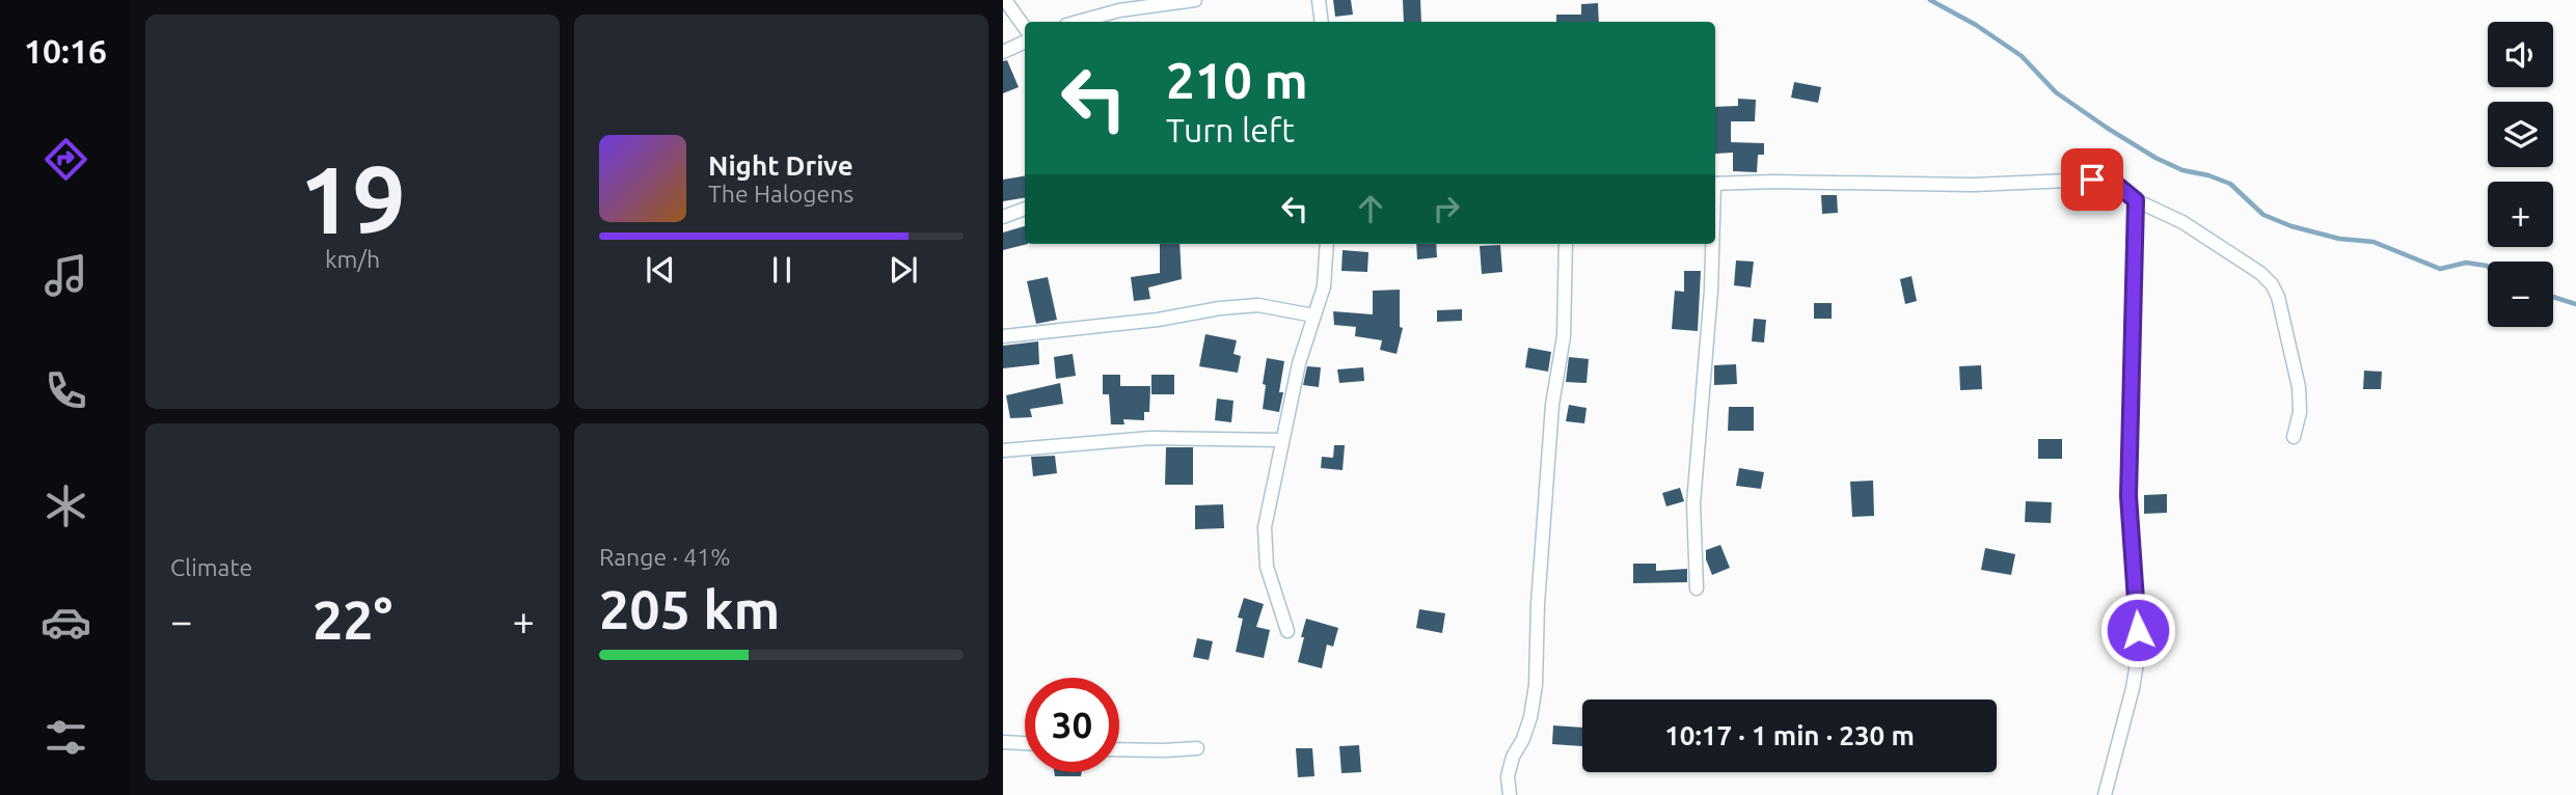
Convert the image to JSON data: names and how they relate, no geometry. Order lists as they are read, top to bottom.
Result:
{
  "page": {
    "tabs": "10:16",
    "tile": [
      ["19", "km/h"],
      "Climate",
      ["Range · 41%", "205 km"]
    ],
    "map_buttons": ["+", "−"],
    "turn": ["210 m", "Turn left"],
    "song": ["Night Drive", "The Halogens"],
    "heat": ["−", "22°", "+"],
    "limit": "30",
    "trip": "10:17 · 1 min · 230 m"
  }
}
